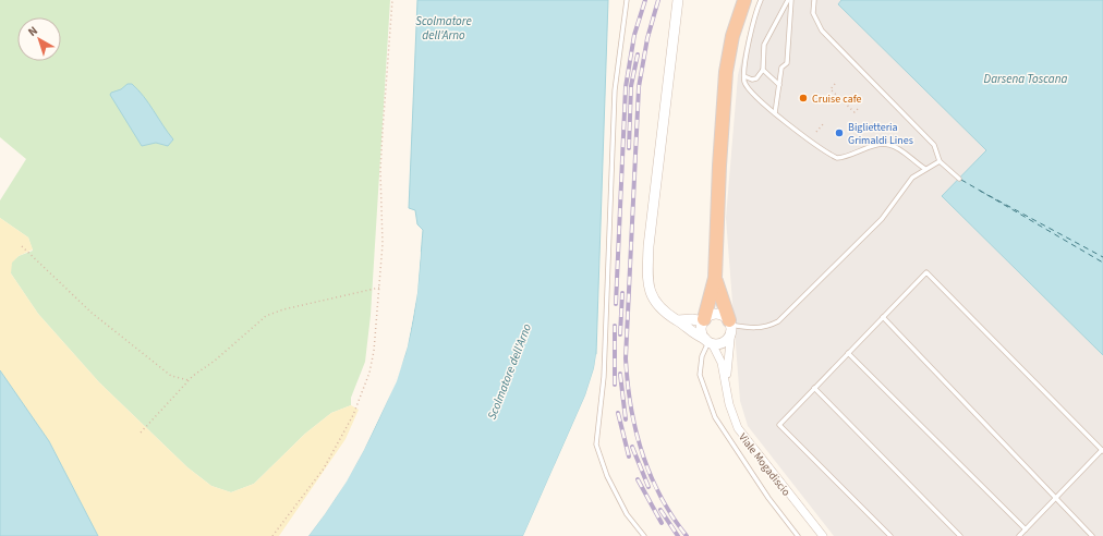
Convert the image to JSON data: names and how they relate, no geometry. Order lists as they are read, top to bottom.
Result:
{
  "streets": {
    "street": ["Viale Mogadiscio"]
  },
  "water": ["Scolmatore dell'Arno", "Darsena Toscana"],
  "places": ["Cruise cafe", "Biglietteria Grimaldi Lines"],
  "north": "top left"
}
